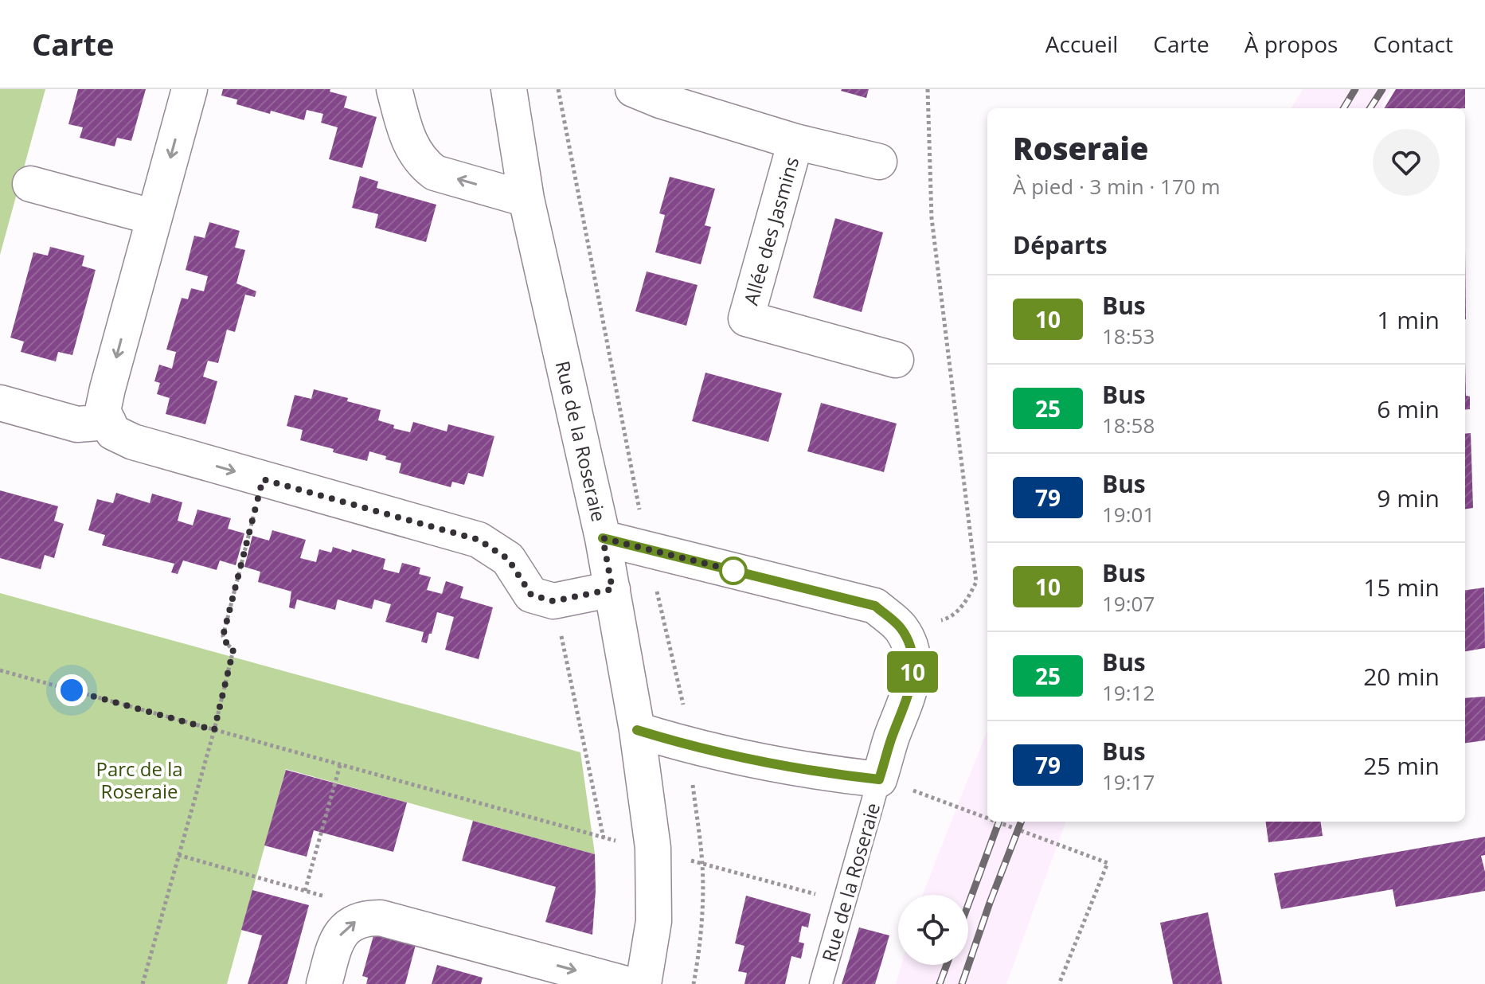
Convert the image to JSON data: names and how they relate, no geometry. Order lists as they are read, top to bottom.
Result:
{
  "streets": {
    "street": ["Allée des Jasmins", "Rue de la Roseraie"]
  },
  "parks": ["Parc de la Roseraie"],
  "lines": ["bus line 10"],
  "page": {
    "header": "Carte",
    "nav": [
      "Accueil",
      "Carte",
      "À propos",
      "Contact"
    ],
    "on_map": "10",
    "heading": [
      ["Roseraie", "À pied · 3 min · 170 m"],
      "Départs"
    ],
    "list": [
      {
        "mark": "10",
        "name": "Bus",
        "note": "18:53",
        "value": "1 min"
      },
      {
        "mark": "25",
        "name": "Bus",
        "note": "18:58",
        "value": "6 min"
      },
      {
        "mark": "79",
        "name": "Bus",
        "note": "19:01",
        "value": "9 min"
      },
      {
        "mark": "10",
        "name": "Bus",
        "note": "19:07",
        "value": "15 min"
      },
      {
        "mark": "25",
        "name": "Bus",
        "note": "19:12",
        "value": "20 min"
      },
      {
        "mark": "79",
        "name": "Bus",
        "note": "19:17",
        "value": "25 min"
      }
    ]
  }
}
